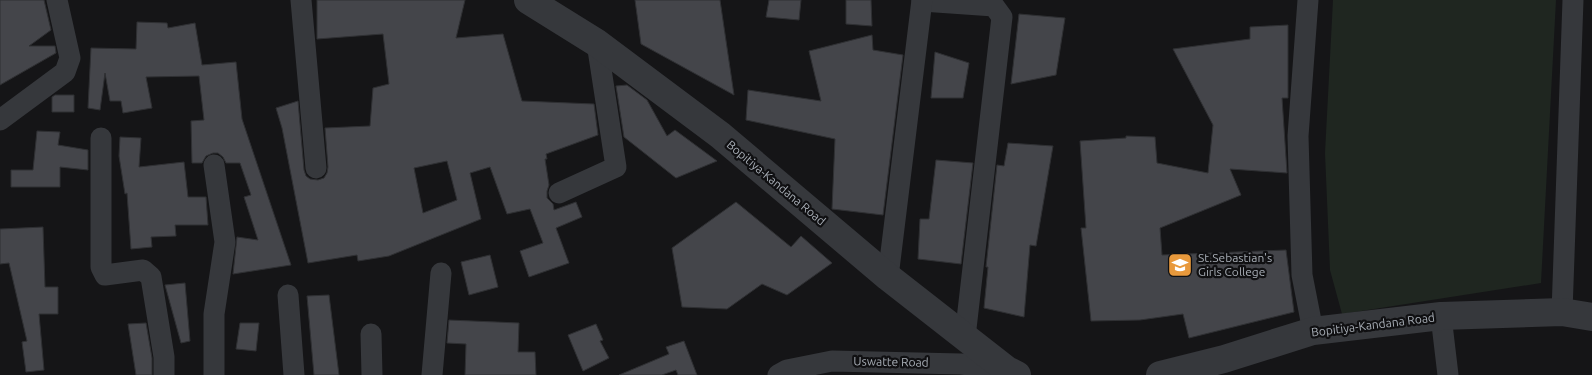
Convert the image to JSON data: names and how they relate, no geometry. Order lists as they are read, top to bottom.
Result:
{
  "streets": {
    "street": ["Bopitiya-Kandana Road", "Uswatte Road"]
  },
  "crossings": [
    ["Bopitiya-Kandana Road", "Uswatte Road"]
  ],
  "places": {
    "school or university": ["St.Sebastian's Girls College"]
  }
}
